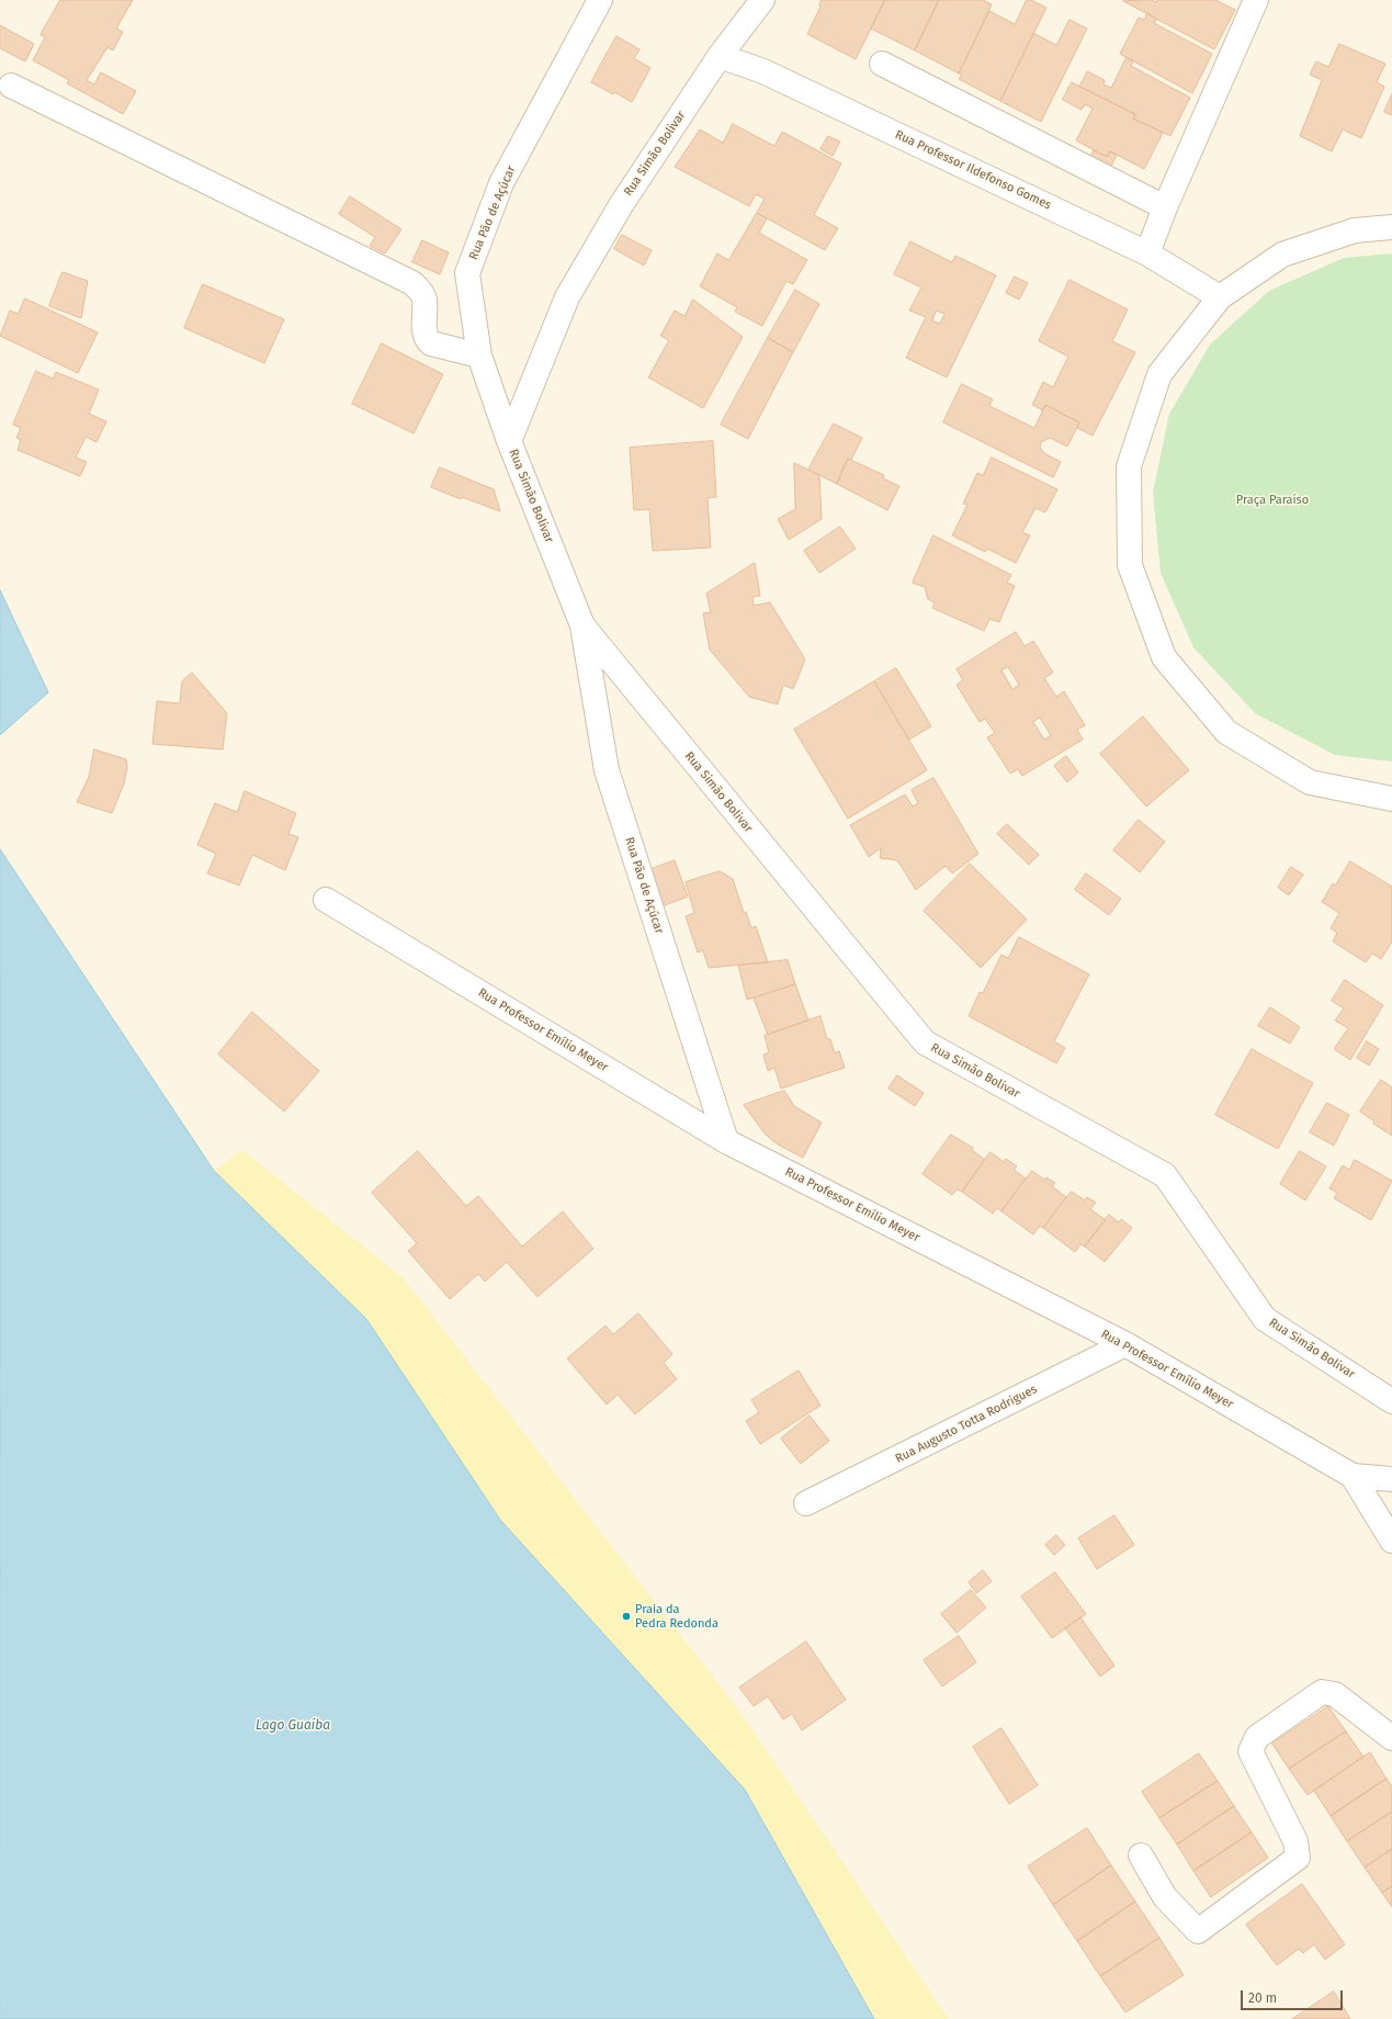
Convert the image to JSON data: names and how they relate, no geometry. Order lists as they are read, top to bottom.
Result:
{
  "streets": {
    "street": [
      "Rua Simão Bolivar",
      "Rua Professor Ildefonso Gomes",
      "Rua Pão de Açúcar",
      "Rua Professor Emílio Meyer",
      "Rua Augusto Totta Rodrigues"
    ]
  },
  "crossings": [
    ["Rua Simão Bolivar", "Rua Professor Ildefonso Gomes"],
    ["Rua Simão Bolivar", "Rua Pão de Açúcar"],
    ["Rua Pão de Açúcar", "Rua Professor Emílio Meyer"],
    ["Rua Professor Emílio Meyer", "Rua Augusto Totta Rodrigues"]
  ],
  "water": ["Lago Guaíba"],
  "parks": ["Praça Paraíso"],
  "places": ["Praia da Pedra Redonda"],
  "scale_bar": "20 m"
}
